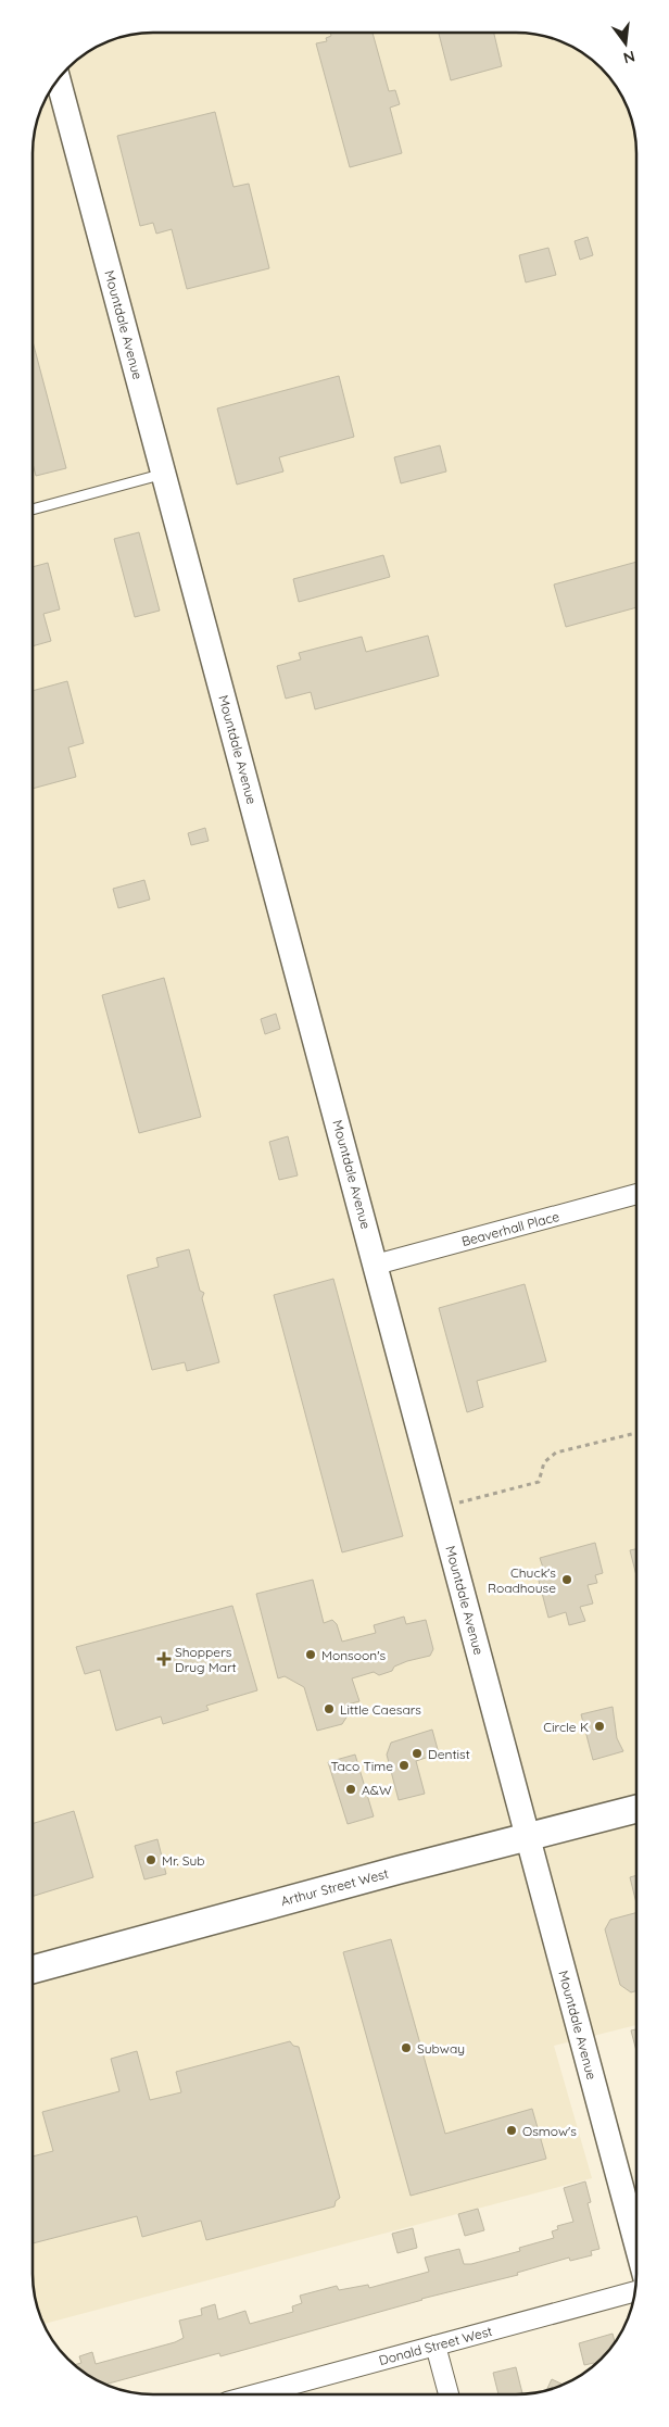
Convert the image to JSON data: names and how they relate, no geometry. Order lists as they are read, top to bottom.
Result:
{
  "streets": {
    "main road": ["Arthur Street West"],
    "street": ["Mountdale Avenue", "Beaverhall Place", "Donald Street West"]
  },
  "crossings": [
    ["Mountdale Avenue", "Beaverhall Place"],
    ["Mountdale Avenue", "Arthur Street West"]
  ],
  "places": {
    "other": [
      "Chuck's Roadhouse",
      "Monsoon's",
      "Little Caesars",
      "Circle K",
      "Dentist",
      "Taco Time",
      "A&W",
      "Mr. Sub",
      "Subway",
      "Osmow's"
    ],
    "health": ["Shoppers Drug Mart"]
  },
  "north": "bottom"
}
